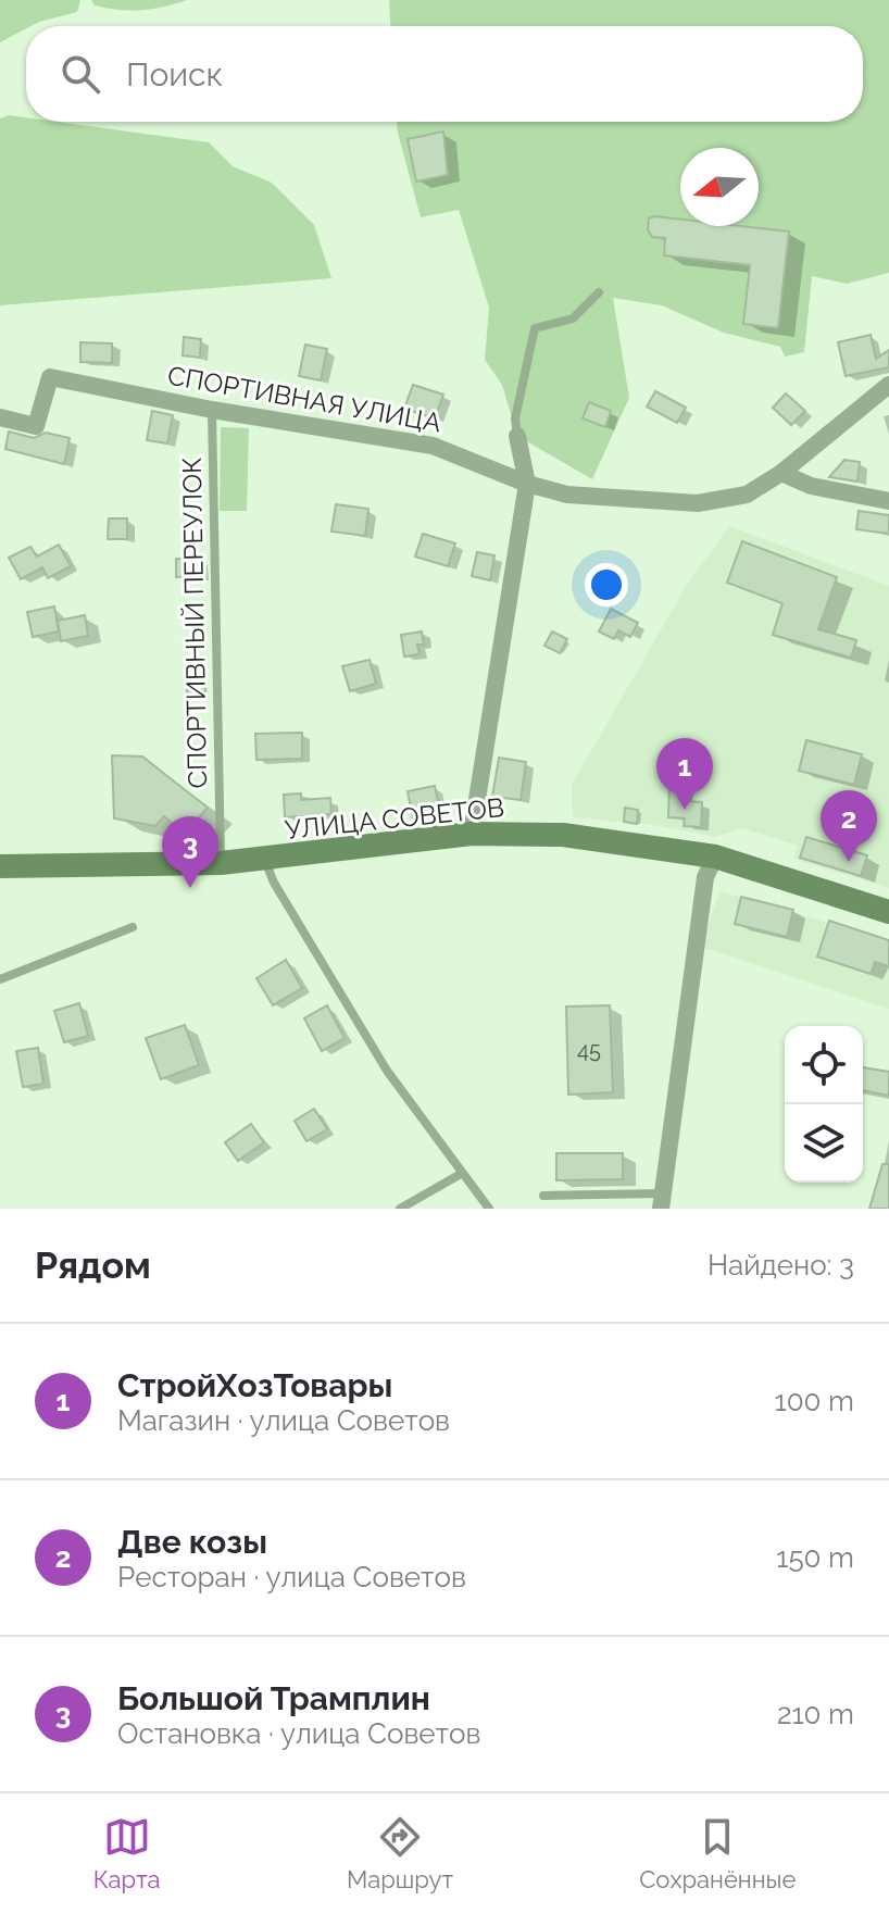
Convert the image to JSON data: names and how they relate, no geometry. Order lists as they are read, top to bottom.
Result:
{
  "streets": {
    "main road": ["УЛИЦА СОВЕТОВ"],
    "street": ["СПОРТИВНАЯ УЛИЦА"],
    "lane": ["СПОРТИВНЫЙ ПЕРЕУЛОК"]
  },
  "crossings": [
    ["СПОРТИВНАЯ УЛИЦА", "СПОРТИВНЫЙ ПЕРЕУЛОК"],
    ["СПОРТИВНЫЙ ПЕРЕУЛОК", "УЛИЦА СОВЕТОВ"]
  ],
  "house_numbers": ["45"],
  "north": "left",
  "page": {
    "search": "Поиск",
    "pins": ["1", "2", "3"],
    "heading": ["Рядом", "Найдено: 3"],
    "list": [
      {
        "mark": "1",
        "name": "СтройХозТовары",
        "note": "Магазин · улица Советов",
        "value": "100 m"
      },
      {
        "mark": "2",
        "name": "Две козы",
        "note": "Ресторан · улица Советов",
        "value": "150 m"
      },
      {
        "mark": "3",
        "name": "Большой Трамплин",
        "note": "Остановка · улица Советов",
        "value": "210 m"
      }
    ],
    "nav": ["Карта", "Маршрут", "Сохранённые"]
  }
}
